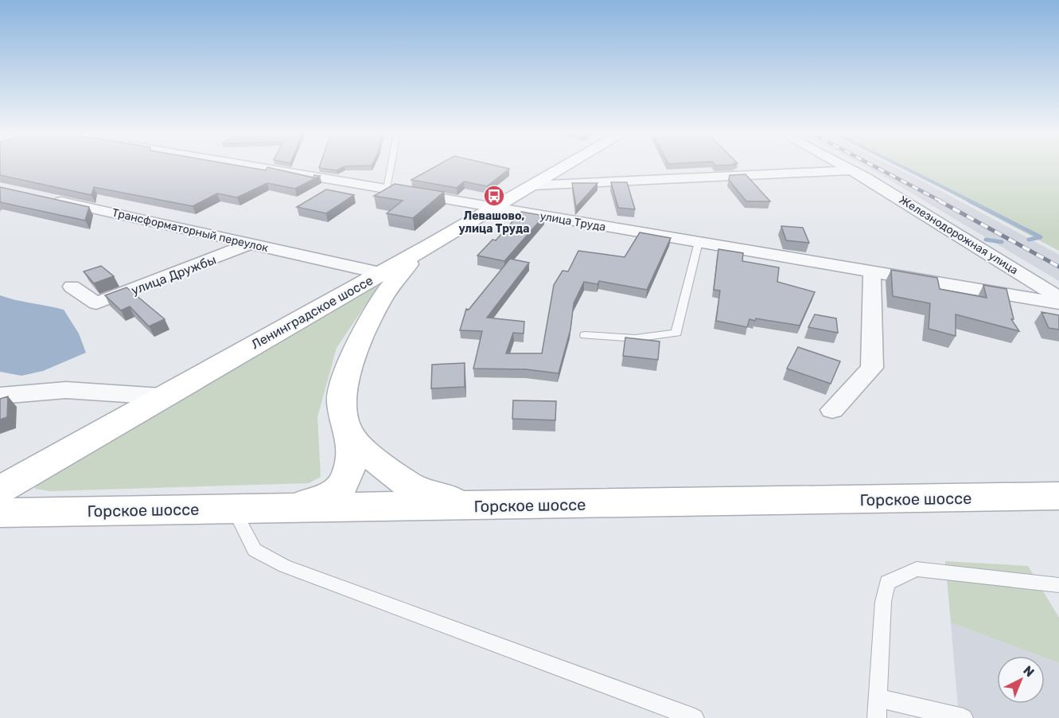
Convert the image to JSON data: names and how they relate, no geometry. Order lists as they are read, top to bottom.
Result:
{
  "streets": {
    "street": [
      "улица Труда",
      "Трансформаторный переулок",
      "Железнодорожная улица",
      "улица Дружбы",
      "Ленинградское шоссе",
      "Горское шоссе"
    ]
  },
  "crossings": [
    ["улица Труда", "Ленинградское шоссе"],
    ["Трансформаторный переулок", "улица Дружбы"],
    ["Трансформаторный переулок", "Ленинградское шоссе"]
  ],
  "places": {
    "bus stop": ["Левашово, улица Труда"]
  },
  "north": "top right"
}
